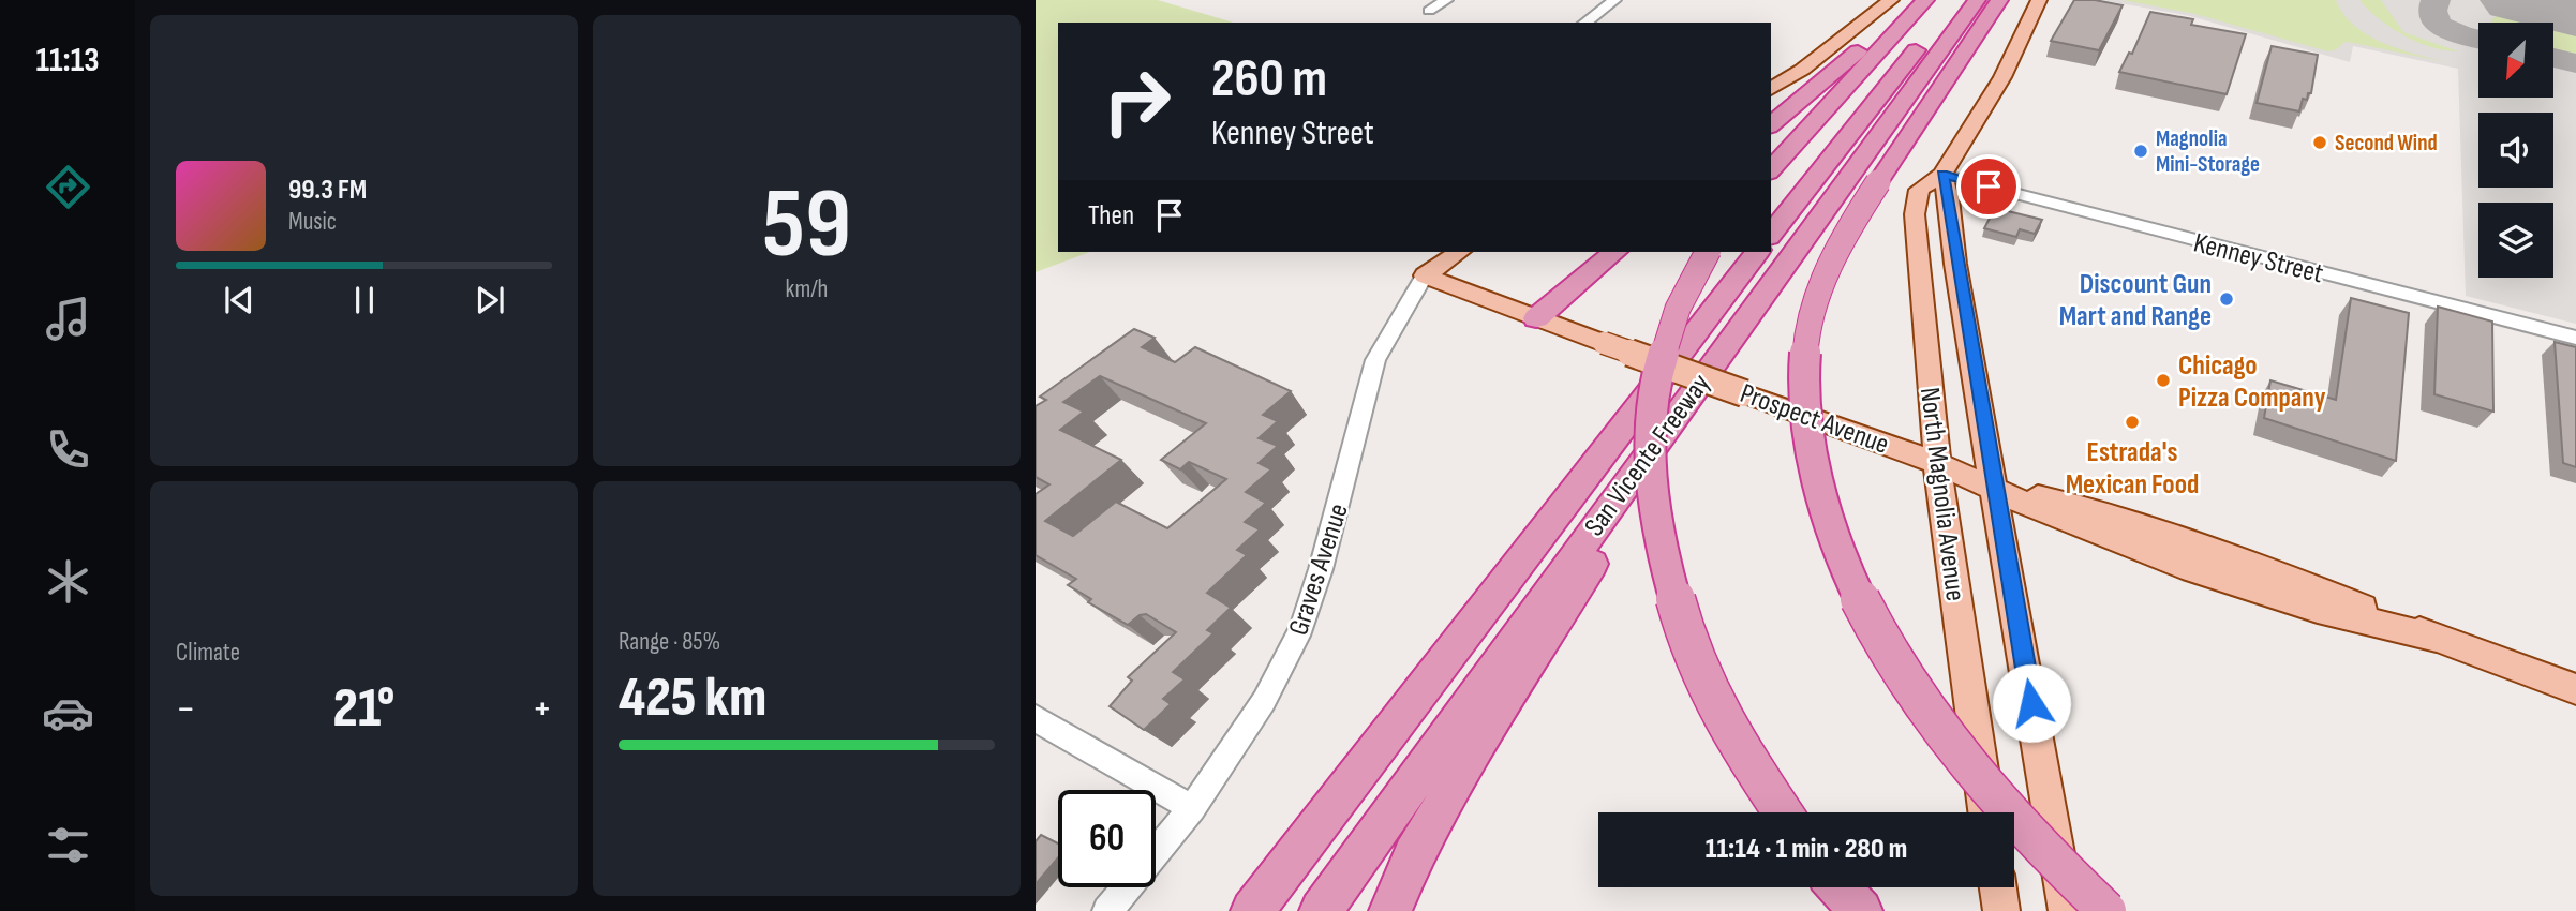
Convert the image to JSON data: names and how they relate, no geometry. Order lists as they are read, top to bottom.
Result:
{
  "streets": {
    "highway": ["San Vicente Freeway"],
    "main road": ["Prospect Avenue", "North Magnolia Avenue", "Graves Avenue"],
    "street": ["Kenney Street"]
  },
  "crossings": [
    ["Kenney Street", "North Magnolia Avenue"],
    ["Prospect Avenue", "North Magnolia Avenue"],
    ["Prospect Avenue", "Graves Avenue"]
  ],
  "places": [
    "Second Wind",
    "Magnolia Mini-Storage",
    "Discount Gun Mart and Range",
    "Chicago Pizza Company",
    "Estrada's Mexican Food"
  ],
  "north": "bottom left",
  "page": {
    "tabs": "11:13",
    "tile": [
      ["59", "km/h"],
      "Climate",
      ["Range · 85%", "425 km"]
    ],
    "turn": ["260 m", "Kenney Street"],
    "song": ["99.3 FM", "Music"],
    "then": "Then",
    "heat": ["−", "21°", "+"],
    "limit": "60",
    "trip": "11:14 · 1 min · 280 m"
  }
}
